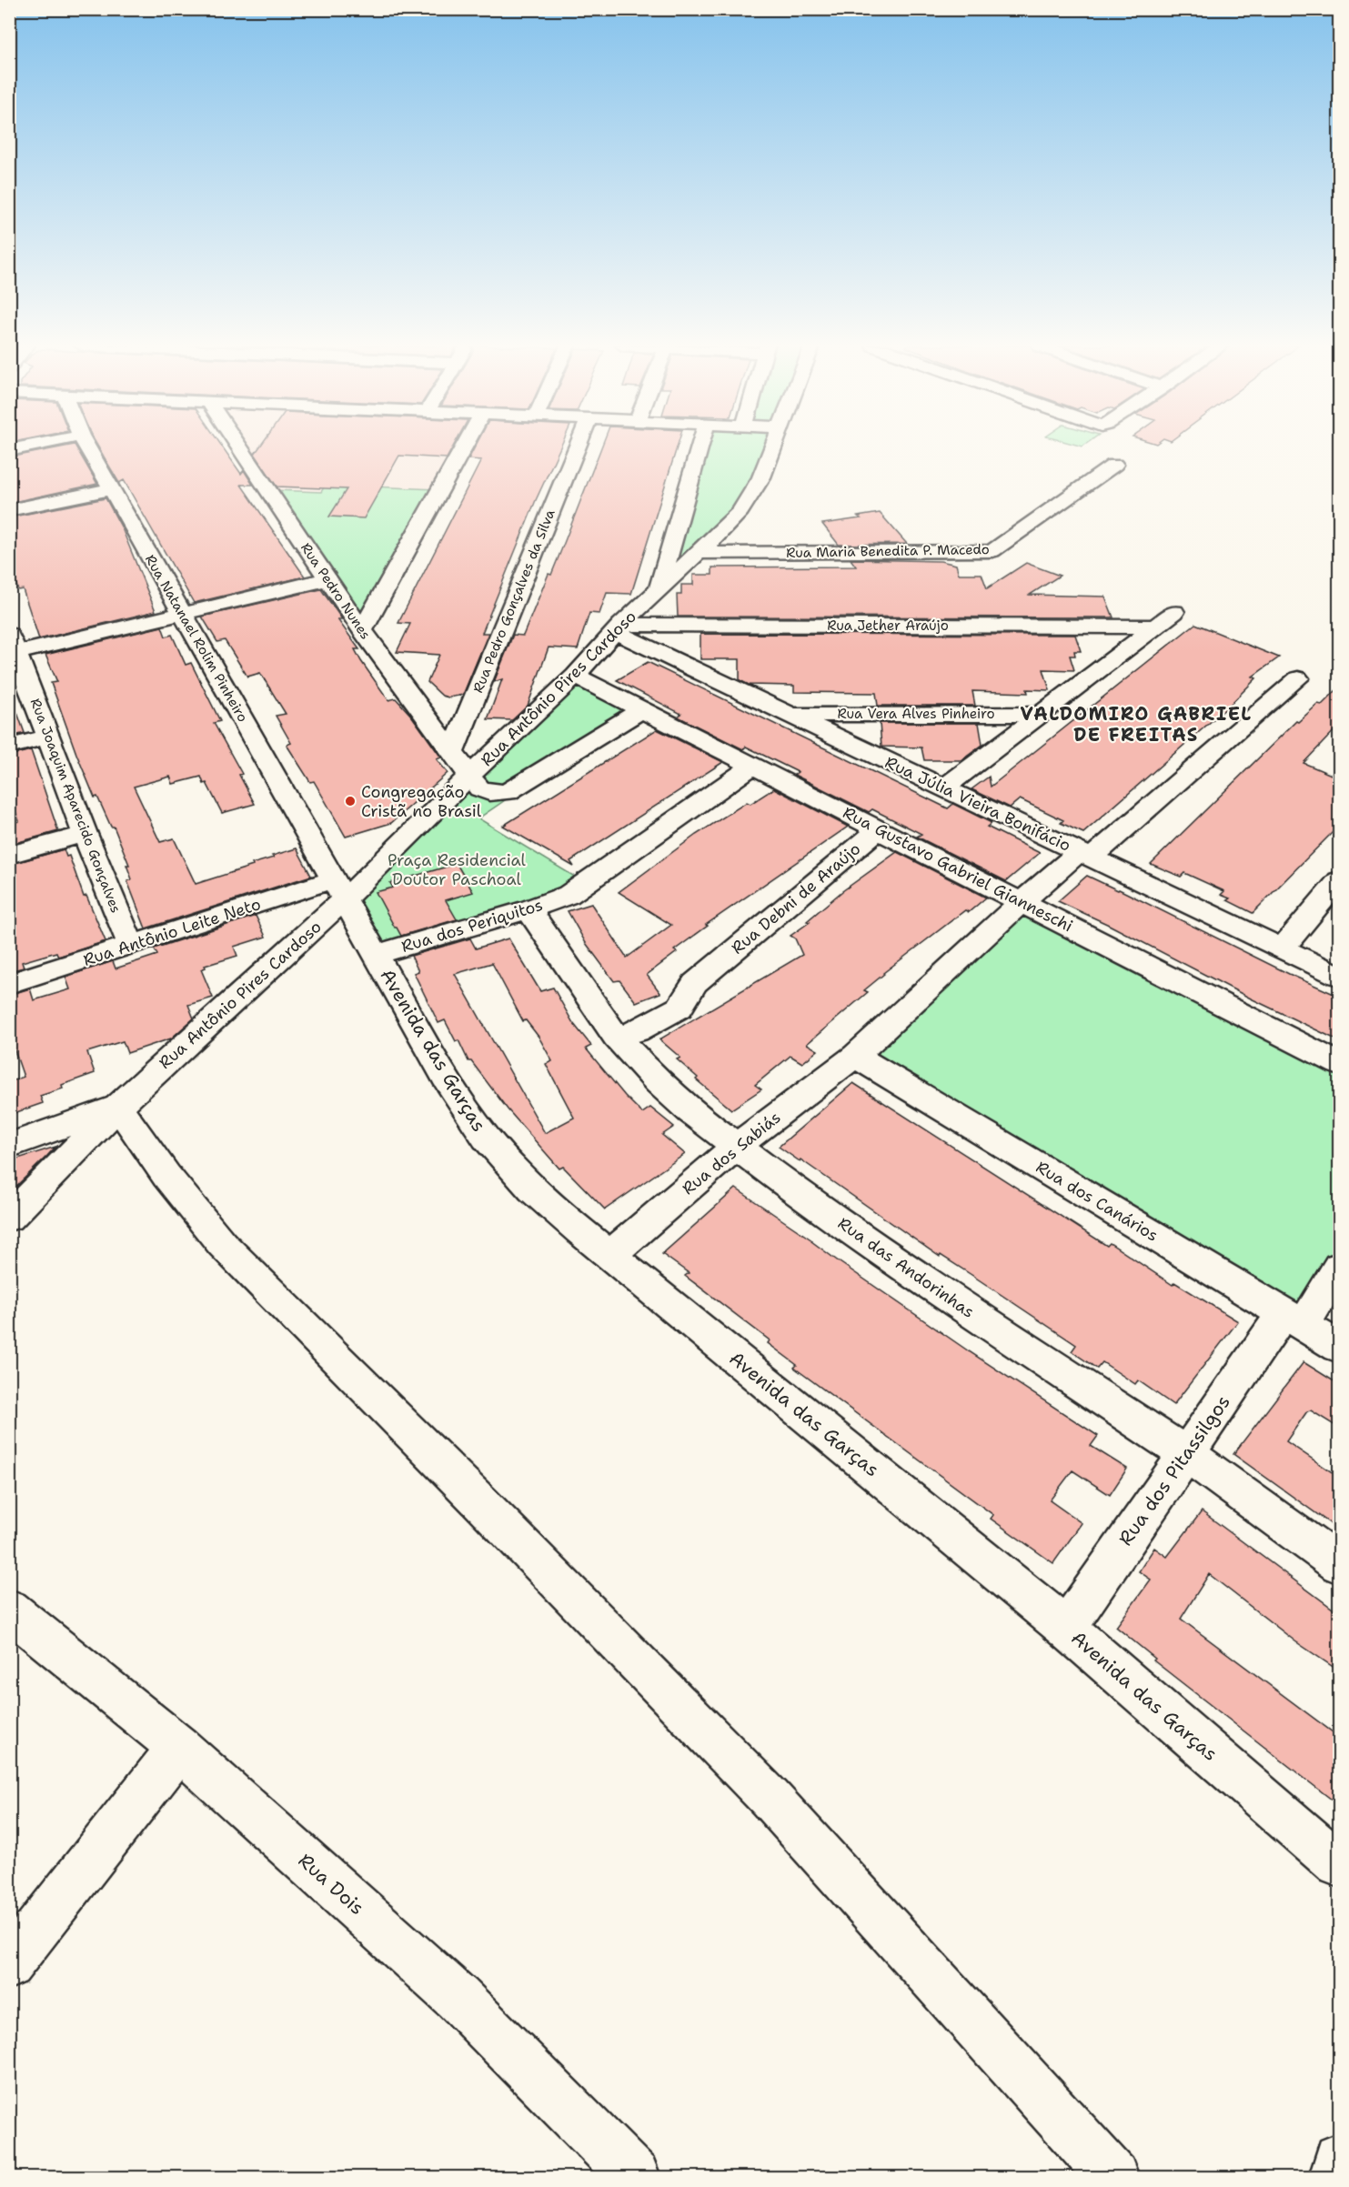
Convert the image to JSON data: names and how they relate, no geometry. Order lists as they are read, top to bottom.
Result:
{
  "streets": {
    "street": [
      "Rua Maria Benedita P. Macedo",
      "Rua Pedro Nunes",
      "Rua Pedro Gonçalves da Silva",
      "Rua Jether Araújo",
      "Rua Natanael Rolim Pinheiro",
      "Rua Antônio Pires Cardoso",
      "Rua Vera Alves Pinheiro",
      "Rua Júlia Vieira Bonifácio",
      "Rua Joaquim Aparecido Gonçalves",
      "Rua Gustavo Gabriel Gianneschi",
      "Rua Debni de Araújo",
      "Rua dos Periquitos",
      "Rua Antônio Leite Neto",
      "Avenida das Garças",
      "Rua dos Sabiás",
      "Rua dos Canários",
      "Rua das Andorinhas",
      "Rua dos Pitassilgos",
      "Rua Dois"
    ]
  },
  "crossings": [
    ["Rua Maria Benedita P. Macedo", "Rua Antônio Pires Cardoso"],
    ["Rua Pedro Nunes", "Rua Pedro Gonçalves da Silva"],
    ["Rua Pedro Nunes", "Rua Antônio Pires Cardoso"],
    ["Rua Pedro Nunes", "Rua Gustavo Gabriel Gianneschi"],
    ["Rua Jether Araújo", "Rua Antônio Pires Cardoso"],
    ["Rua Jether Araújo", "Rua Júlia Vieira Bonifácio"],
    ["Rua Natanael Rolim Pinheiro", "Rua Antônio Pires Cardoso"],
    ["Rua Natanael Rolim Pinheiro", "Rua Antônio Leite Neto"],
    ["Rua Natanael Rolim Pinheiro", "Avenida das Garças"],
    ["Rua Antônio Pires Cardoso", "Rua Júlia Vieira Bonifácio"],
    ["Rua Antônio Pires Cardoso", "Rua Gustavo Gabriel Gianneschi"],
    ["Rua Antônio Pires Cardoso", "Rua Antônio Leite Neto"],
    ["Rua Antônio Pires Cardoso", "Avenida das Garças"],
    ["Rua Vera Alves Pinheiro", "Rua Júlia Vieira Bonifácio"],
    ["Rua Júlia Vieira Bonifácio", "Rua dos Sabiás"],
    ["Rua Joaquim Aparecido Gonçalves", "Rua Antônio Leite Neto"],
    ["Rua Gustavo Gabriel Gianneschi", "Rua Debni de Araújo"],
    ["Rua Gustavo Gabriel Gianneschi", "Rua dos Periquitos"],
    ["Rua Gustavo Gabriel Gianneschi", "Rua dos Sabiás"],
    ["Rua Debni de Araújo", "Rua das Andorinhas"],
    ["Rua dos Periquitos", "Avenida das Garças"],
    ["Rua dos Periquitos", "Rua das Andorinhas"],
    ["Rua Antônio Leite Neto", "Avenida das Garças"],
    ["Avenida das Garças", "Rua dos Sabiás"],
    ["Avenida das Garças", "Rua dos Pitassilgos"],
    ["Rua dos Sabiás", "Rua dos Canários"],
    ["Rua dos Sabiás", "Rua das Andorinhas"],
    ["Rua dos Canários", "Rua dos Pitassilgos"],
    ["Rua das Andorinhas", "Rua dos Pitassilgos"]
  ],
  "districts": ["VALDOMIRO GABRIEL DE FREITAS"],
  "parks": ["Praça Residencial Doutor Paschoal"],
  "places": ["Congregação Cristã no Brasil"]
}
